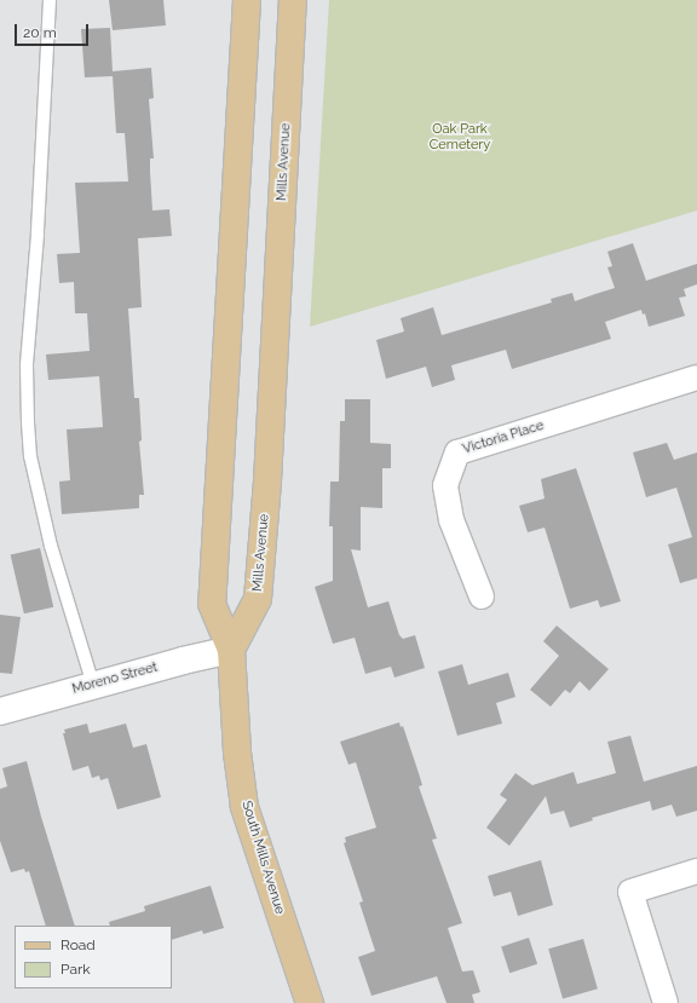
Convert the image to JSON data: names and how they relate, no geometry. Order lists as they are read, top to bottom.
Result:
{
  "streets": {
    "main road": ["Mills Avenue", "South Mills Avenue"],
    "street": ["Victoria Place", "Moreno Street"]
  },
  "crossings": [
    ["Mills Avenue", "Moreno Street"],
    ["Mills Avenue", "South Mills Avenue"],
    ["Moreno Street", "South Mills Avenue"]
  ],
  "parks": ["Oak Park Cemetery"],
  "legend": ["Road", "Park"],
  "scale_bar": "20 m"
}
